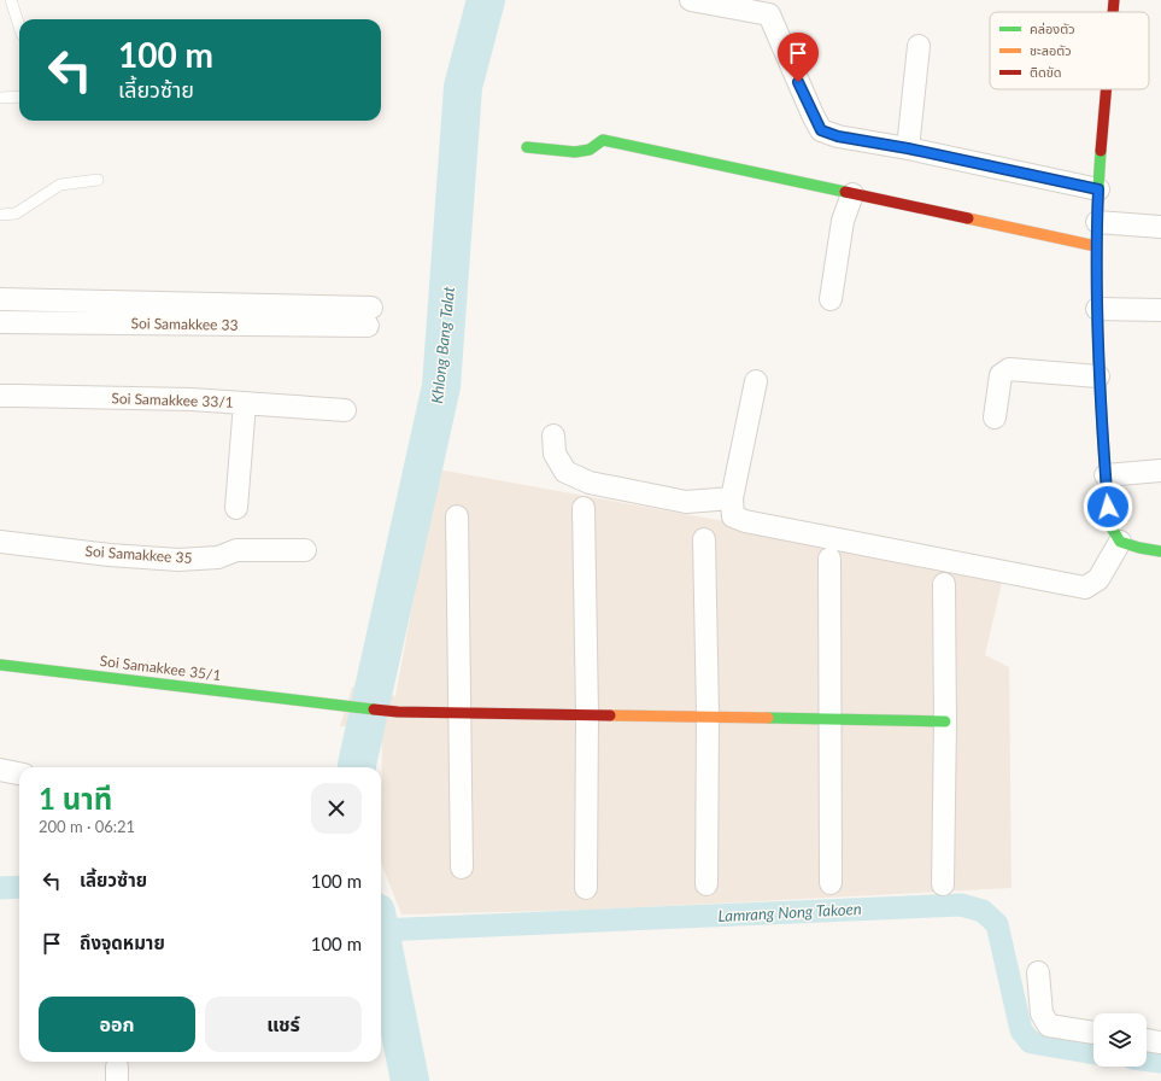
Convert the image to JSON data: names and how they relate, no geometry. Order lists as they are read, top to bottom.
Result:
{
  "streets": {
    "street": [
      "Soi Samakkee 33",
      "Soi Samakkee 33/1",
      "Soi Samakkee 35",
      "Soi Samakkee 35/1"
    ]
  },
  "water": ["Khlong Bang Talat", "Lamrang Nong Takoen"],
  "legend": ["คล่องตัว", "ชะลอตัว", "ติดขัด"],
  "page": {
    "turn": ["100 m", "เลี้ยวซ้าย"],
    "heading": ["1 นาที", "200 m · 06:21"],
    "list": [
      {
        "name": "เลี้ยวซ้าย",
        "value": "100 m"
      },
      {
        "name": "ถึงจุดหมาย",
        "value": "100 m"
      }
    ],
    "buttons": ["ออก", "แชร์"]
  }
}
